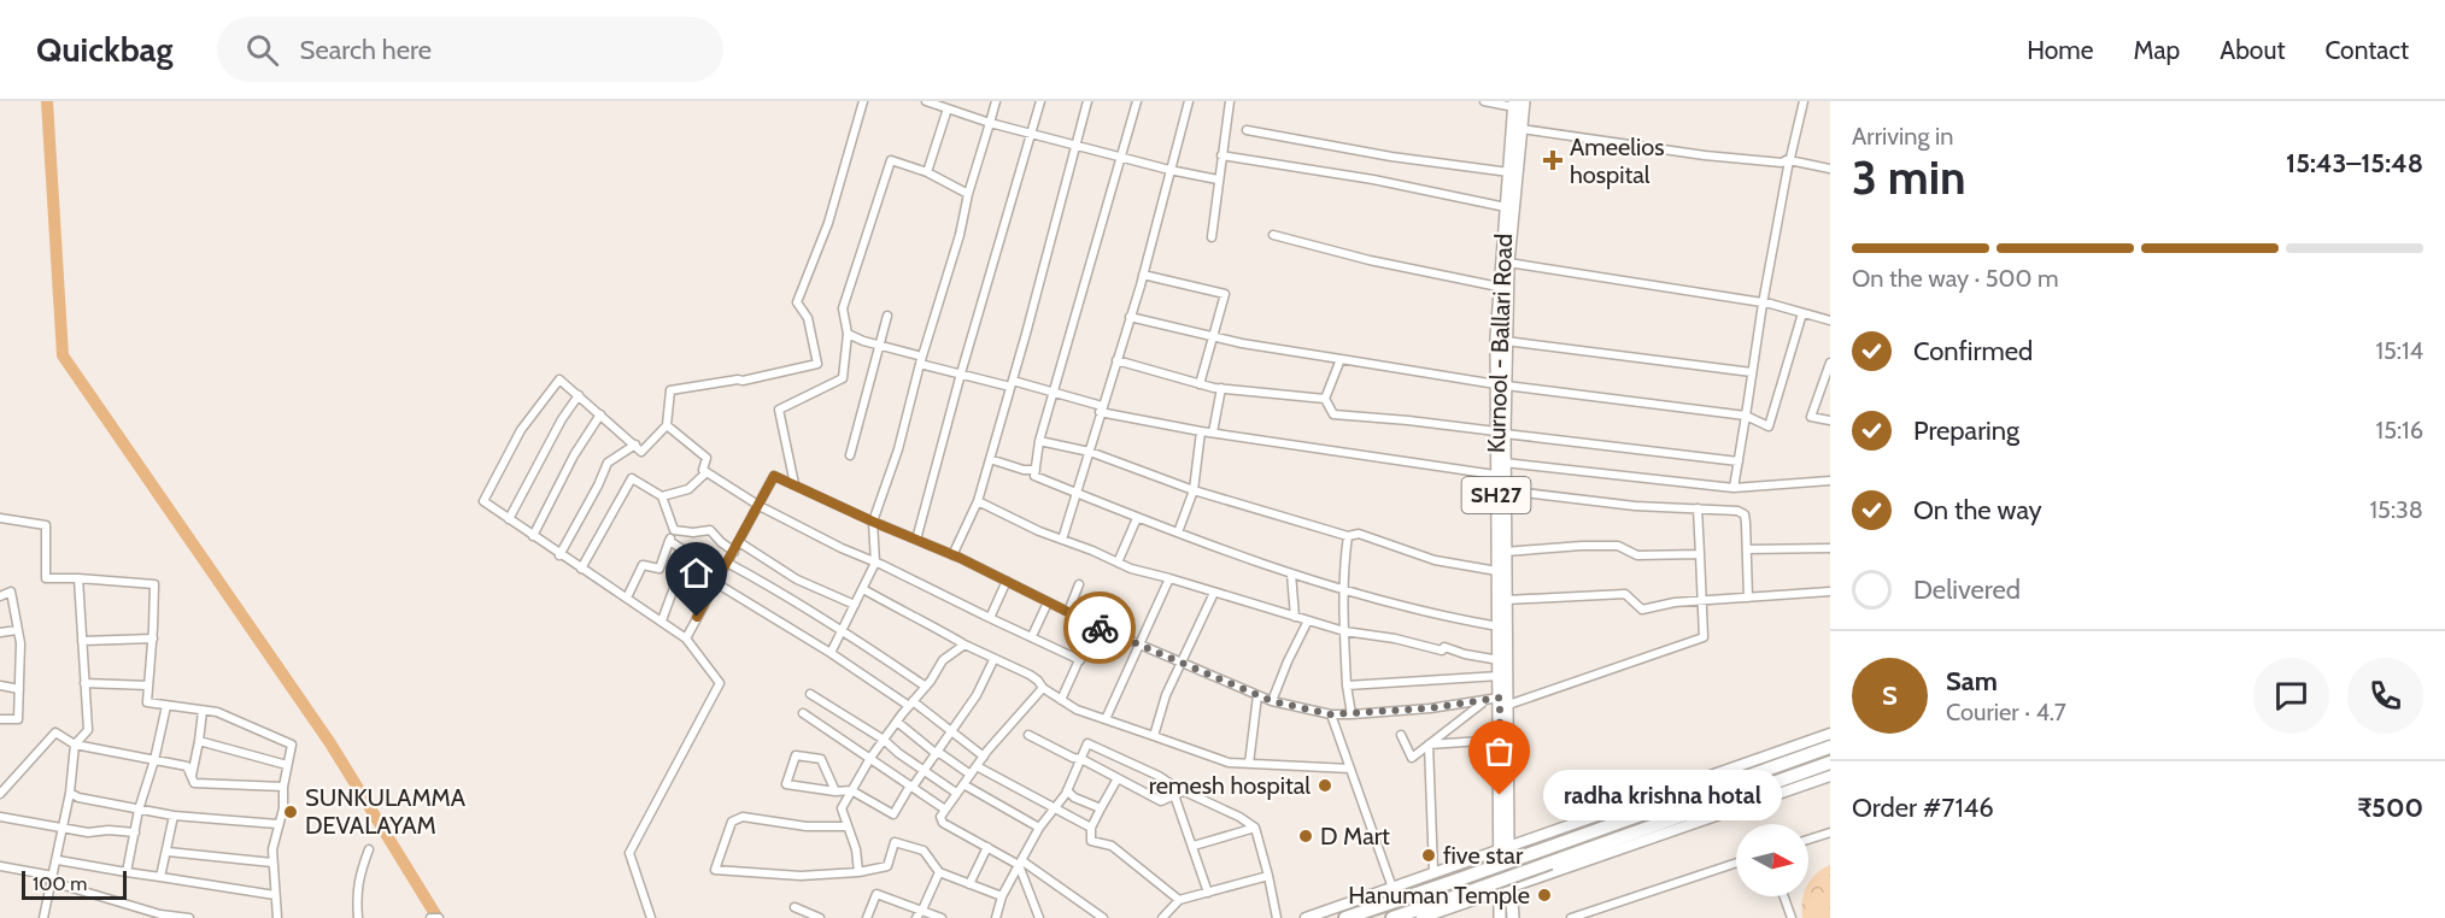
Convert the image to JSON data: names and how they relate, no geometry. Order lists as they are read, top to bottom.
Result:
{
  "streets": {
    "main road": ["Kurnool - Ballari Road", "SH27"]
  },
  "crossings": [
    ["Kurnool - Ballari Road", "SH27"]
  ],
  "places": {
    "health": ["Ameelios hospital"],
    "other": [
      "remesh hospital",
      "radha krishna hotal",
      "SUNKULAMMA DEVALAYAM",
      "D Mart",
      "five star",
      "Hanuman Temple"
    ]
  },
  "scale_bar": "100 m",
  "north": "right",
  "page": {
    "header": "Quickbag",
    "search": "Search here",
    "nav": [
      "Home",
      "Map",
      "About",
      "Contact"
    ],
    "heading": ["3 min", "Arriving in", "15:43–15:48"],
    "panel": [
      "Sam",
      "Courier · 4.7",
      "Order #7146",
      "₹500"
    ],
    "bar": "On the way · 500 m",
    "list": [
      ["Confirmed", "15:14"],
      ["Preparing", "15:16"],
      ["On the way", "15:38"],
      "Delivered"
    ],
    "round": "S",
    "bubble": "radha krishna hotal",
    "scale": "100 m"
  }
}
